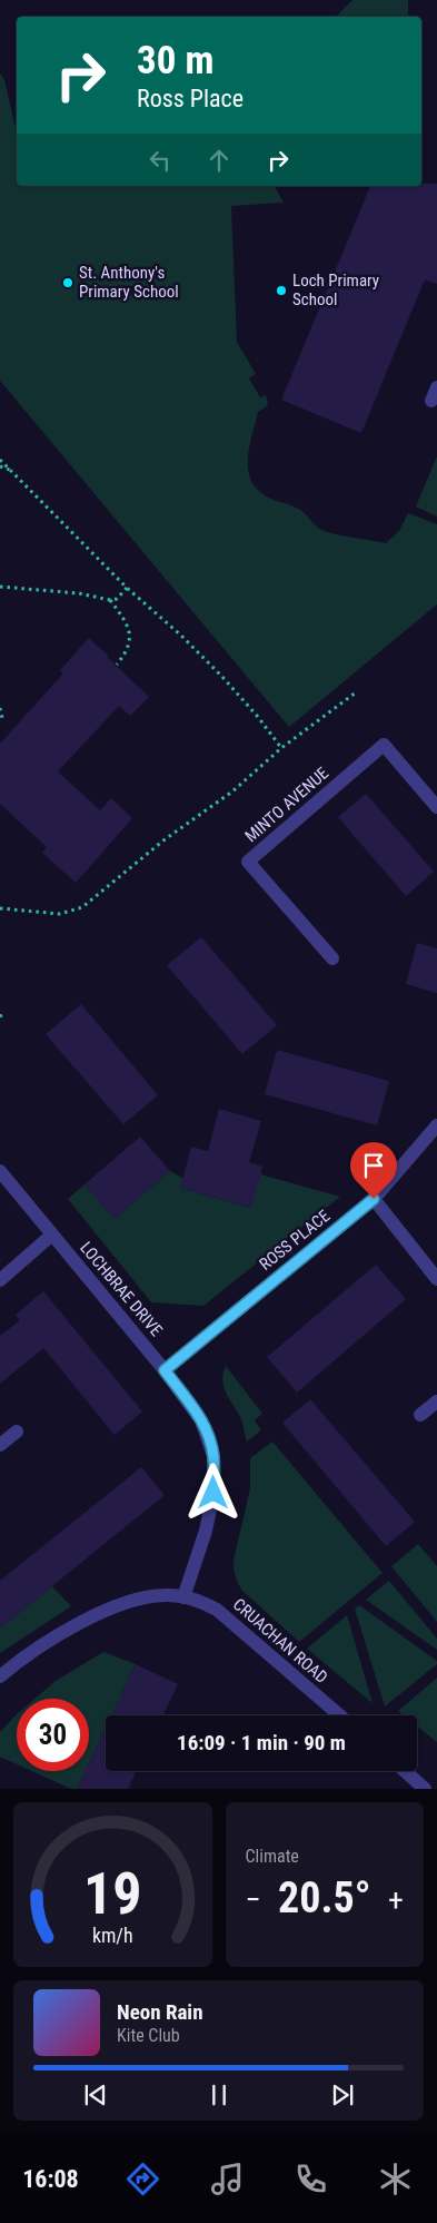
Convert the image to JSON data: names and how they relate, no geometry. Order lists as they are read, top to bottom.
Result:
{
  "streets": {
    "street": [
      "MINTO AVENUE",
      "ROSS PLACE",
      "LOCHBRAE DRIVE",
      "CRUACHAN ROAD"
    ]
  },
  "crossings": [
    ["ROSS PLACE", "LOCHBRAE DRIVE"],
    ["LOCHBRAE DRIVE", "CRUACHAN ROAD"]
  ],
  "places": ["St. Anthony's Primary School", "Loch Primary School"],
  "page": {
    "turn": ["30 m", "Ross Place"],
    "limit": "30",
    "trip": "16:09 · 1 min · 90 m",
    "tile": "Climate",
    "heat": ["−", "20.5°", "+"],
    "song": ["Neon Rain", "Kite Club"],
    "tabs": "16:08",
    "gauge": ["19", "km/h"]
  }
}
